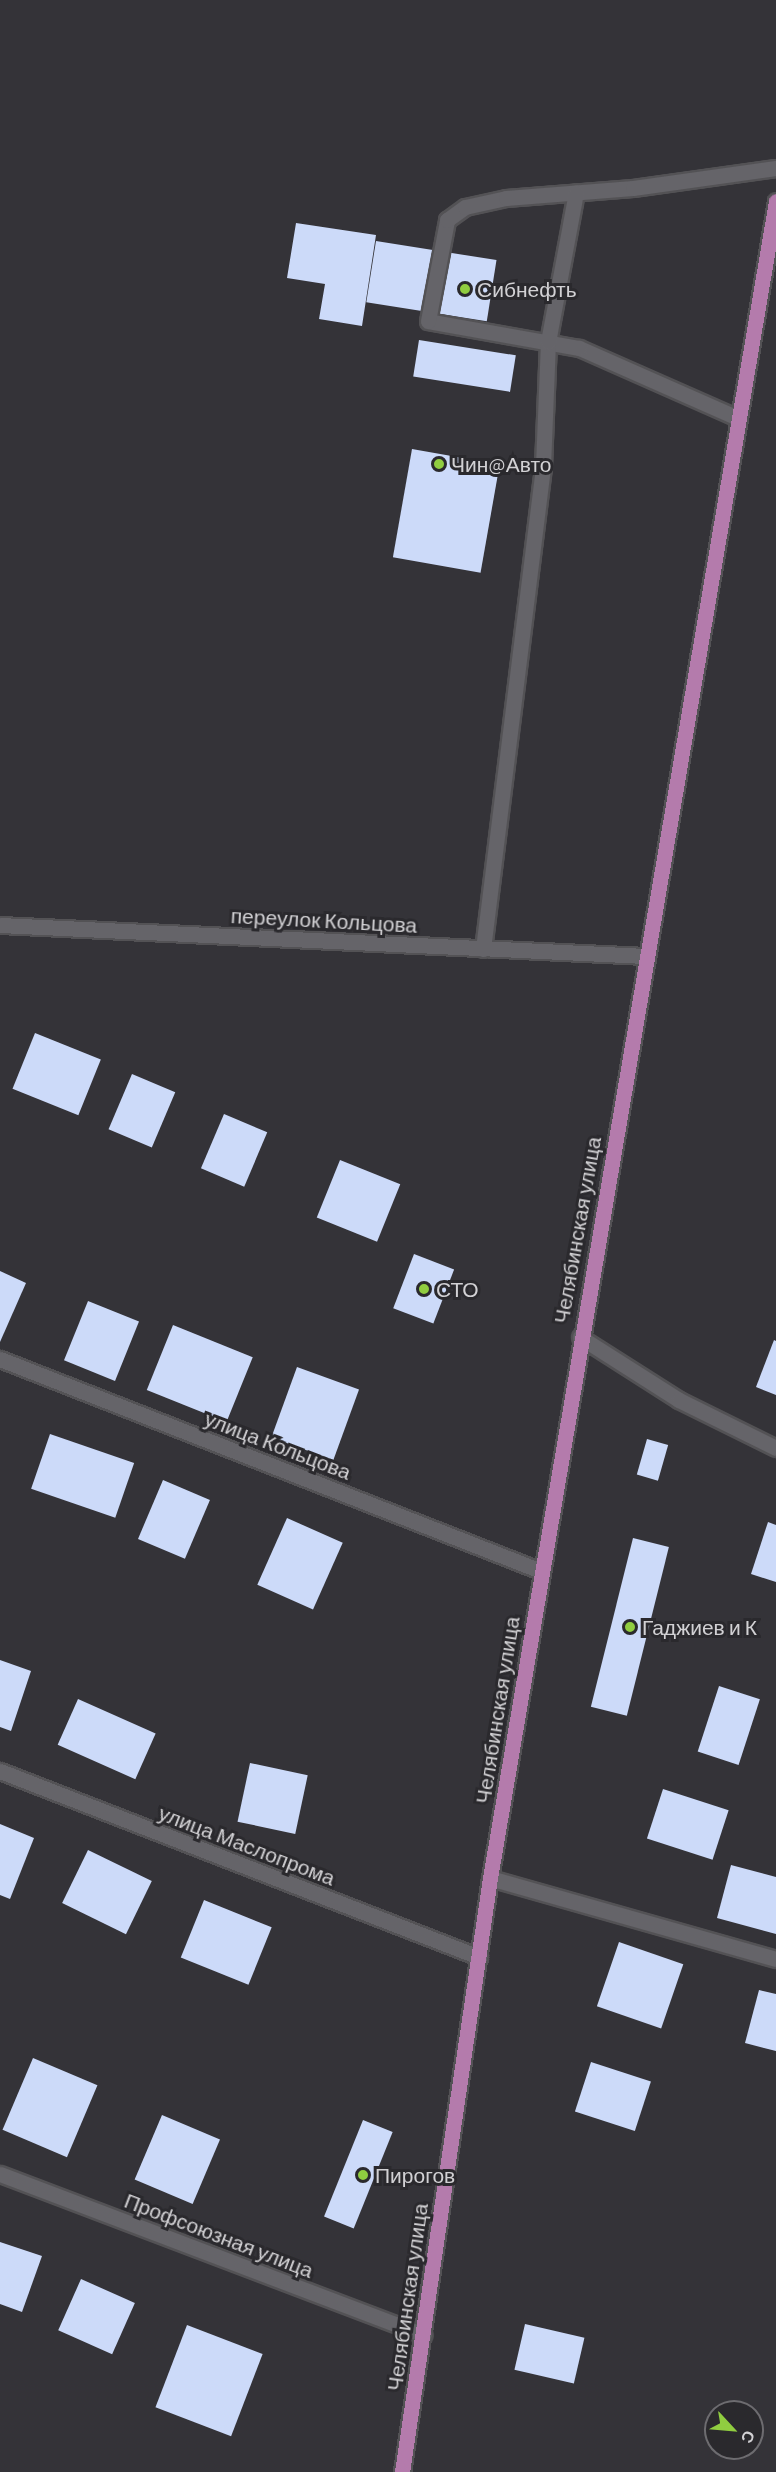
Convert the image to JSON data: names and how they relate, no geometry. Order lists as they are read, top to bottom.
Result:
{
  "streets": {
    "main road": ["Челябинская улица"],
    "street": [
      "переулок Кольцова",
      "улица Кольцова",
      "улица Маслопрома",
      "Профсоюзная улица"
    ]
  },
  "crossings": [
    ["переулок Кольцова", "Челябинская улица"],
    ["Челябинская улица", "улица Кольцова"],
    ["Челябинская улица", "улица Маслопрома"],
    ["Челябинская улица", "Профсоюзная улица"]
  ],
  "places": [
    "Сибнефть",
    "Чин@Авто",
    "СТО",
    "Гаджиев и К",
    "Пирогов"
  ],
  "north": "bottom right"
}
